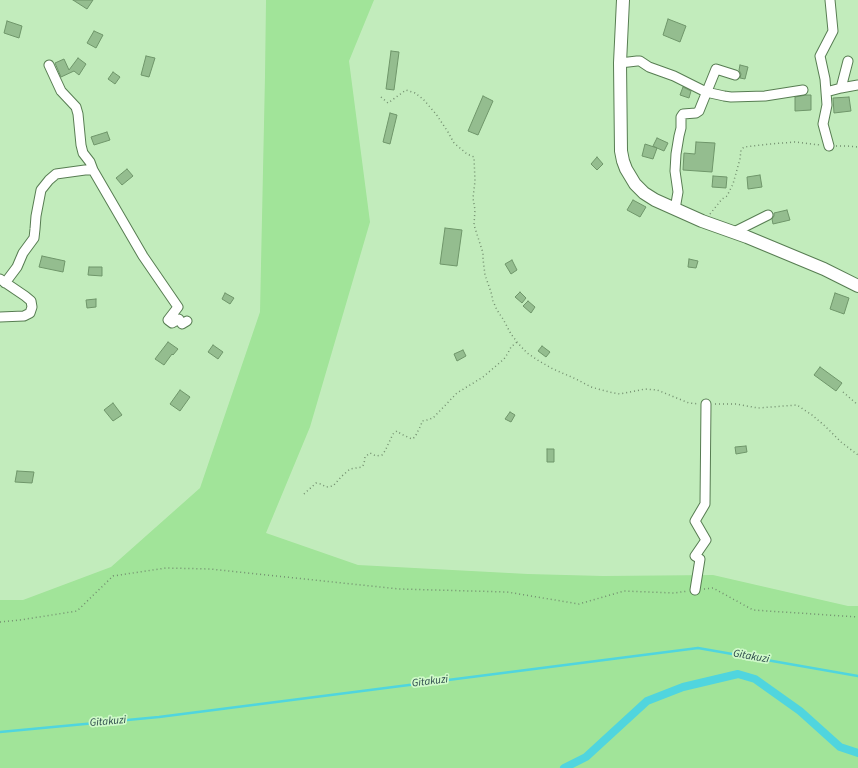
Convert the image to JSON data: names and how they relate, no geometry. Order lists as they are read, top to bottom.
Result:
{
  "water": ["Gitakuzi"]
}
